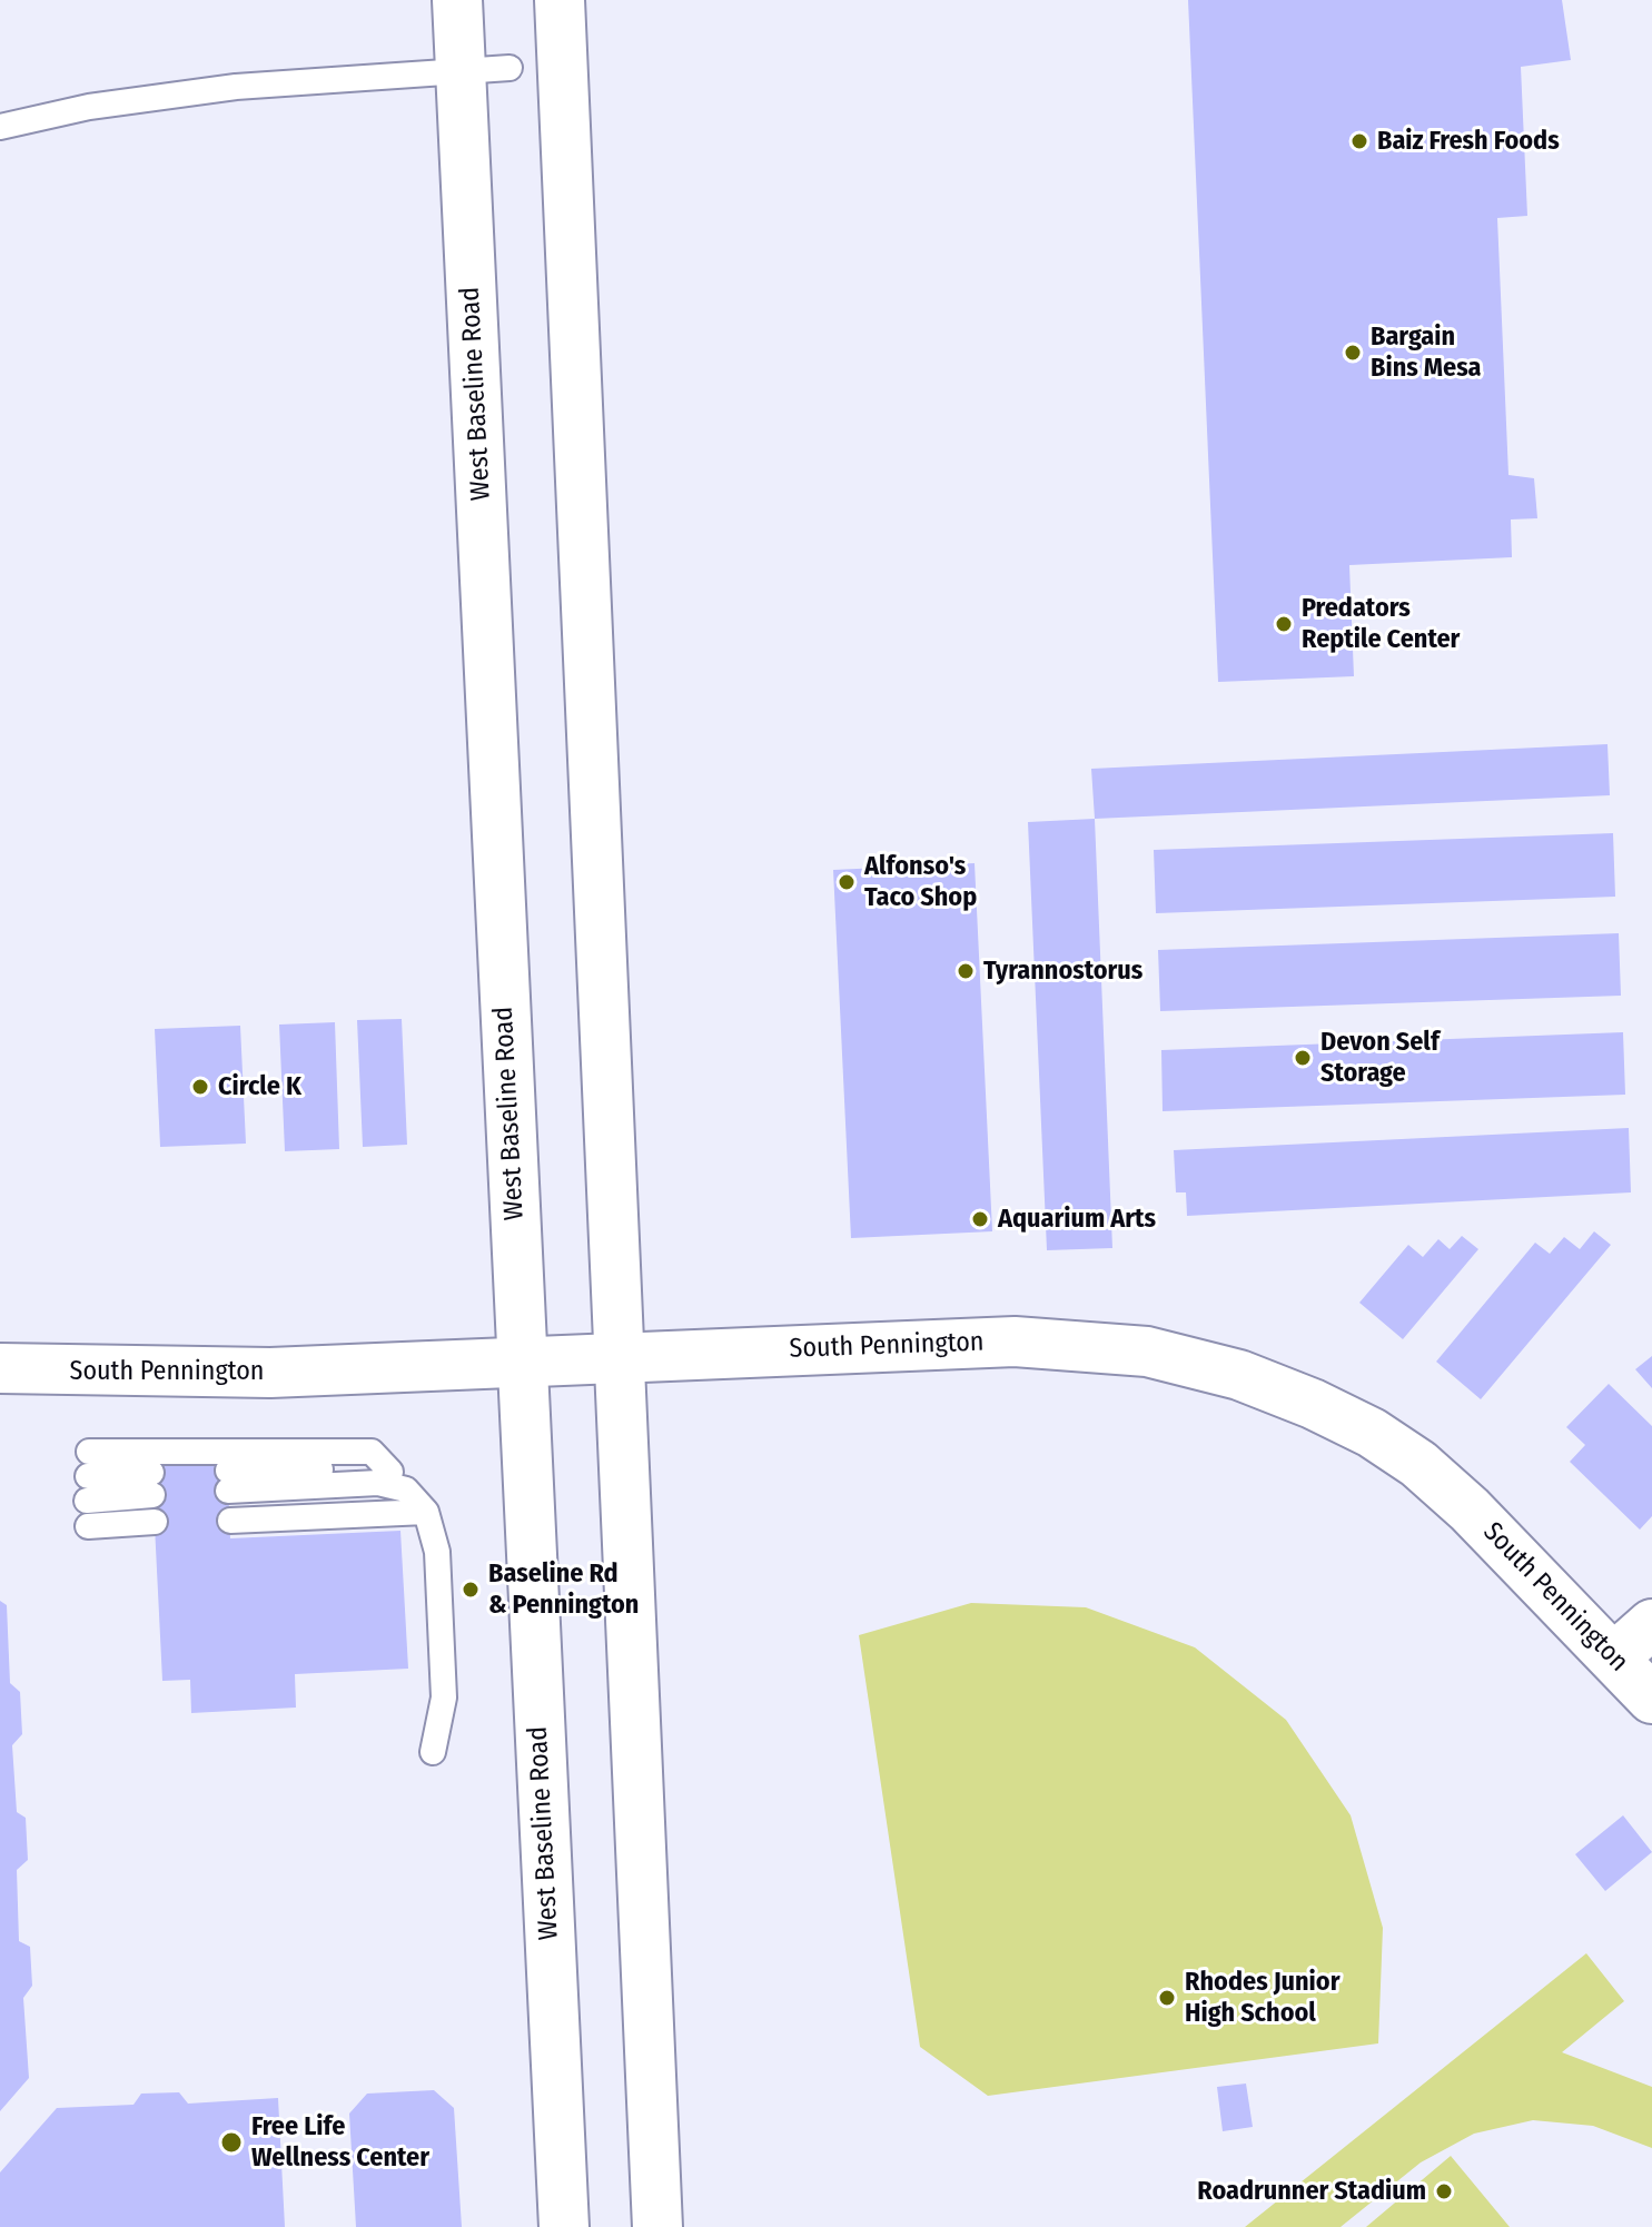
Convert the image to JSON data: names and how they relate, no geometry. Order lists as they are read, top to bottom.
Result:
{
  "streets": {
    "main road": ["West Baseline Road", "South Pennington"]
  },
  "crossings": [
    ["West Baseline Road", "South Pennington"]
  ],
  "places": [
    "Baiz Fresh Foods",
    "Bargain Bins Mesa",
    "Predators Reptile Center",
    "Alfonso's Taco Shop",
    "Tyrannostorus",
    "Devon Self Storage",
    "Circle K",
    "Aquarium Arts",
    "Baseline Rd & Pennington",
    "Rhodes Junior High School",
    "Free Life Wellness Center",
    "Roadrunner Stadium"
  ]
}
